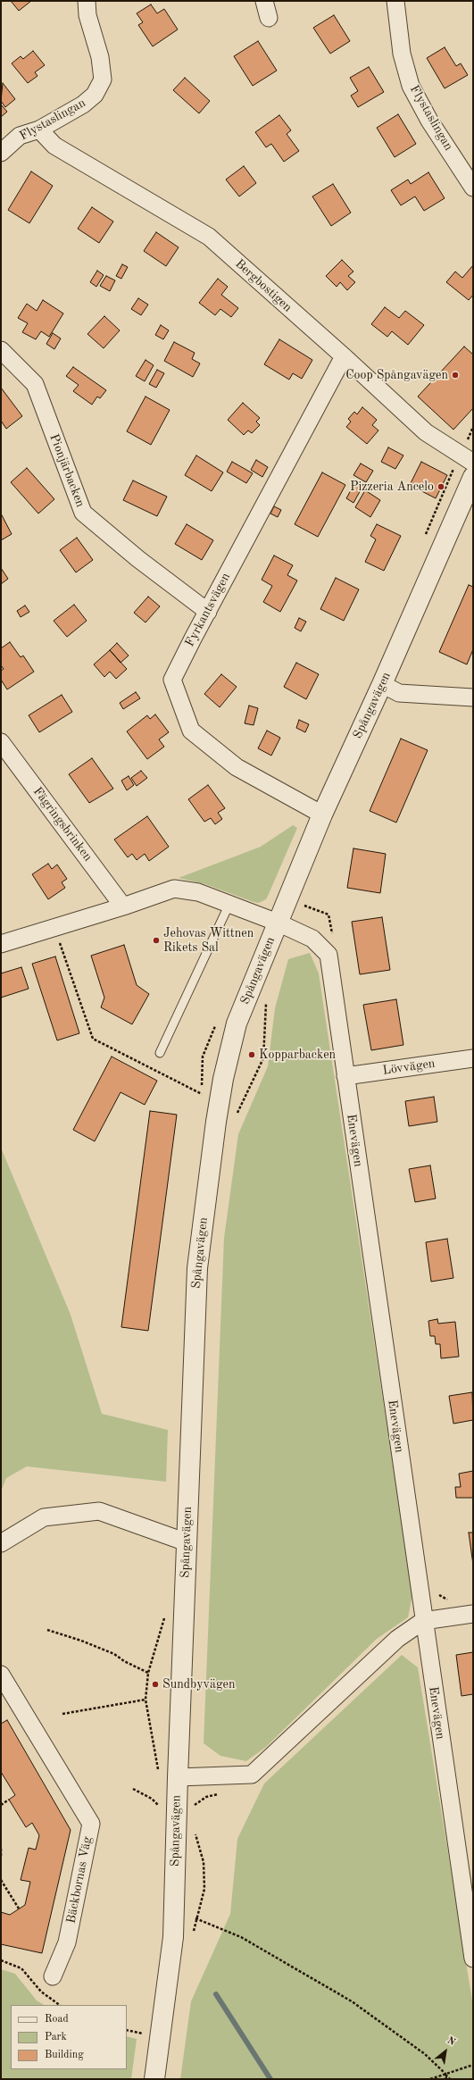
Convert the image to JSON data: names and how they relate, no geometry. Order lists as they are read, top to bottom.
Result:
{
  "streets": {
    "street": [
      "Flystaslingan",
      "Bergbostigen",
      "Pionjärbacken",
      "Fyrkantsvägen",
      "Spångavägen",
      "Fägringsbrinken",
      "Lövvägen",
      "Enevägen",
      "Bäckbornas Väg"
    ]
  },
  "crossings": [
    ["Flystaslingan", "Bergbostigen"],
    ["Bergbostigen", "Fyrkantsvägen"],
    ["Pionjärbacken", "Fyrkantsvägen"],
    ["Fyrkantsvägen", "Spångavägen"],
    ["Spångavägen", "Enevägen"],
    ["Lövvägen", "Enevägen"]
  ],
  "places": [
    "Coop Spångavägen",
    "Pizzeria Ancelo",
    "Jehovas Wittnen Rikets Sal",
    "Kopparbacken",
    "Sundbyvägen"
  ],
  "legend": ["Road", "Park", "Building"],
  "north": "top right"
}
